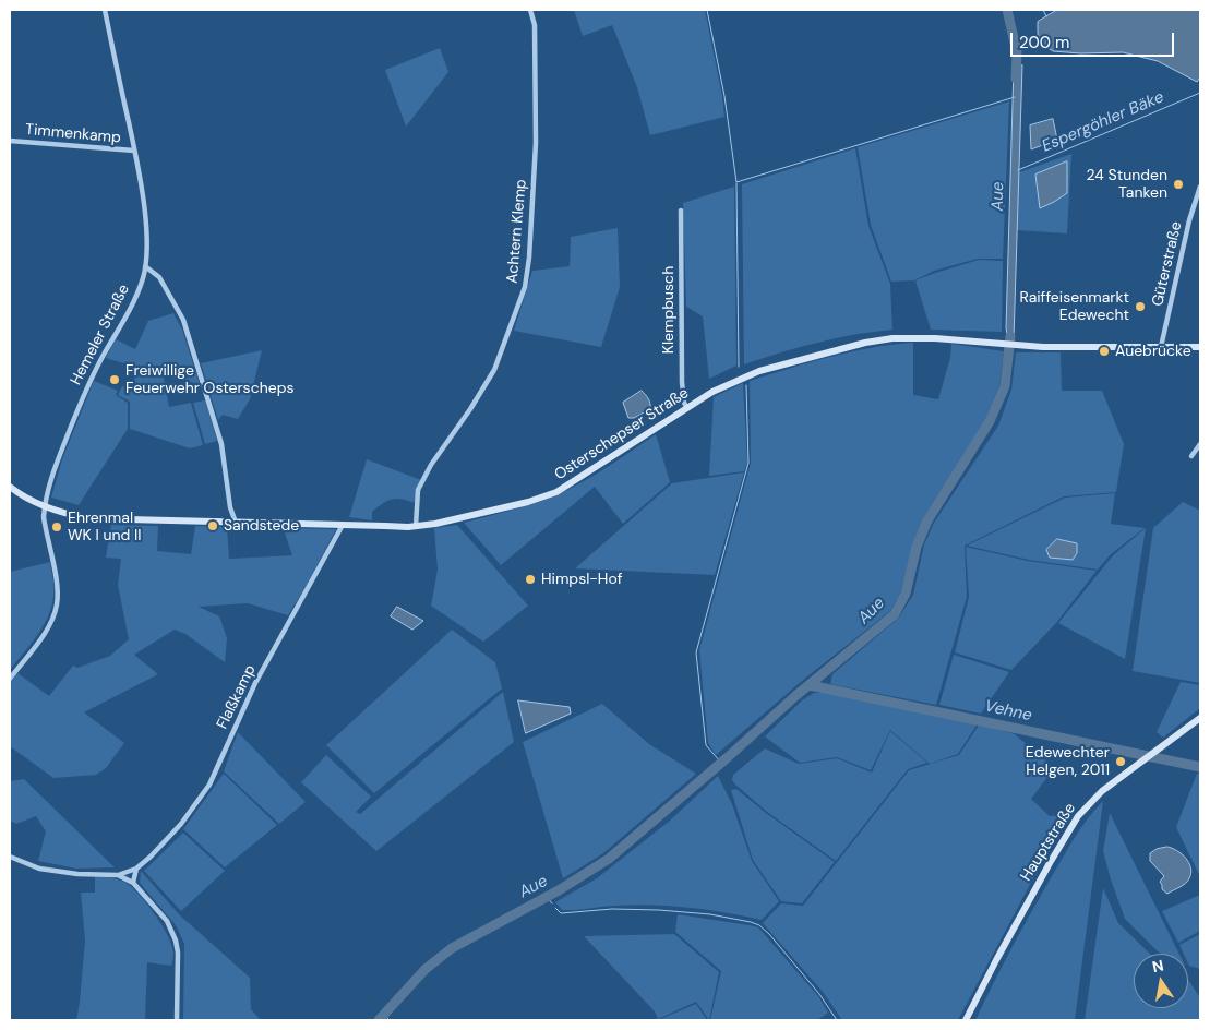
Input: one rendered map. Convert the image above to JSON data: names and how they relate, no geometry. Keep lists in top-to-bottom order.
{
  "streets": {
    "main road": ["Osterschepser Straße", "Hauptstraße"],
    "street": [
      "Timmenkamp",
      "Achtern Klemp",
      "Güterstraße",
      "Klempbusch",
      "Hemeler Straße",
      "Flaßkamp"
    ]
  },
  "crossings": [
    ["Timmenkamp", "Hemeler Straße"],
    ["Achtern Klemp", "Osterschepser Straße"],
    ["Güterstraße", "Osterschepser Straße"],
    ["Klempbusch", "Osterschepser Straße"],
    ["Hemeler Straße", "Osterschepser Straße"],
    ["Osterschepser Straße", "Flaßkamp"]
  ],
  "water": ["Espergöhler Bäke", "Aue", "Vehne"],
  "places": [
    "24 Stunden Tanken",
    "Raiffeisenmarkt Edewecht",
    "Auebrücke",
    "Freiwillige Feuerwehr Osterscheps",
    "Sandstede",
    "Ehrenmal WK I und II",
    "Himpsl-Hof",
    "Edewechter Helgen, 2011"
  ],
  "scale_bar": "200 m",
  "north": "top"
}
